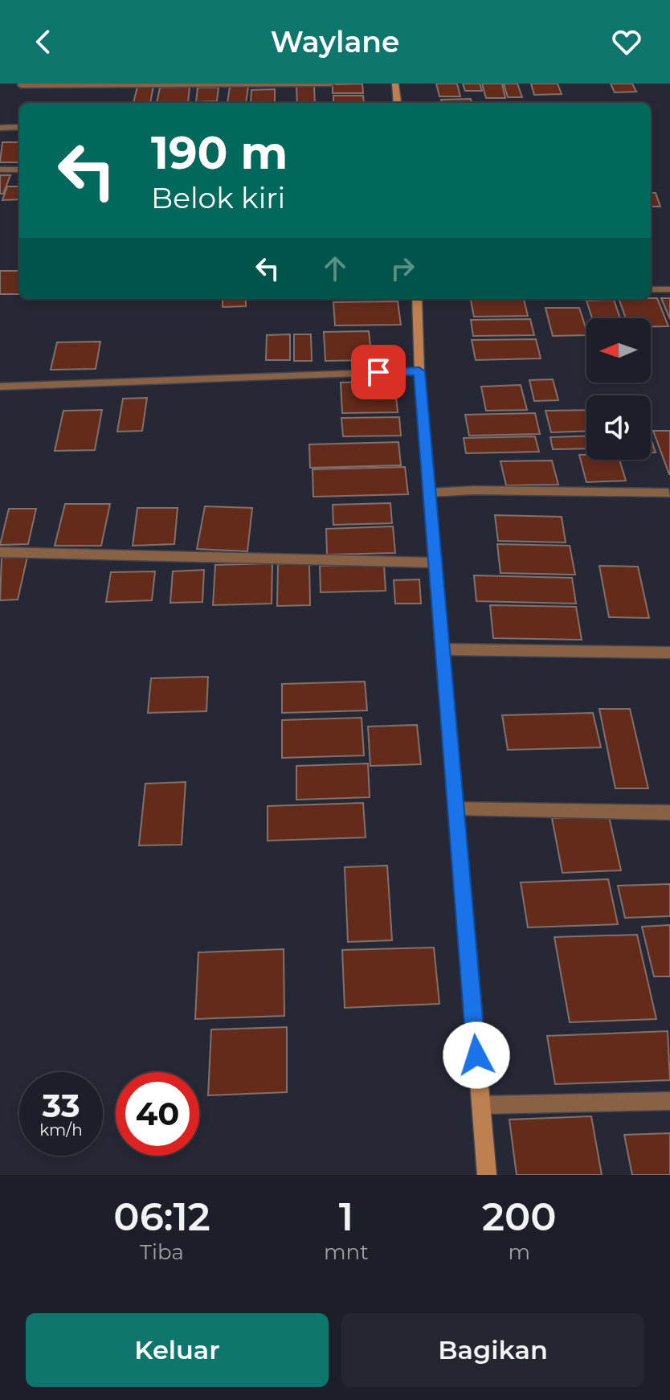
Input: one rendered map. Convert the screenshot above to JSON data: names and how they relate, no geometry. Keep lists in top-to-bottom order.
{
  "north": "left",
  "page": {
    "header": "Waylane",
    "turn": ["190 m", "Belok kiri"],
    "speed": "33 km/h",
    "limit": "40",
    "eta": [
      "06:12",
      "Tiba",
      "1",
      "mnt",
      "200",
      "m"
    ],
    "buttons": ["Keluar", "Bagikan"]
  }
}
